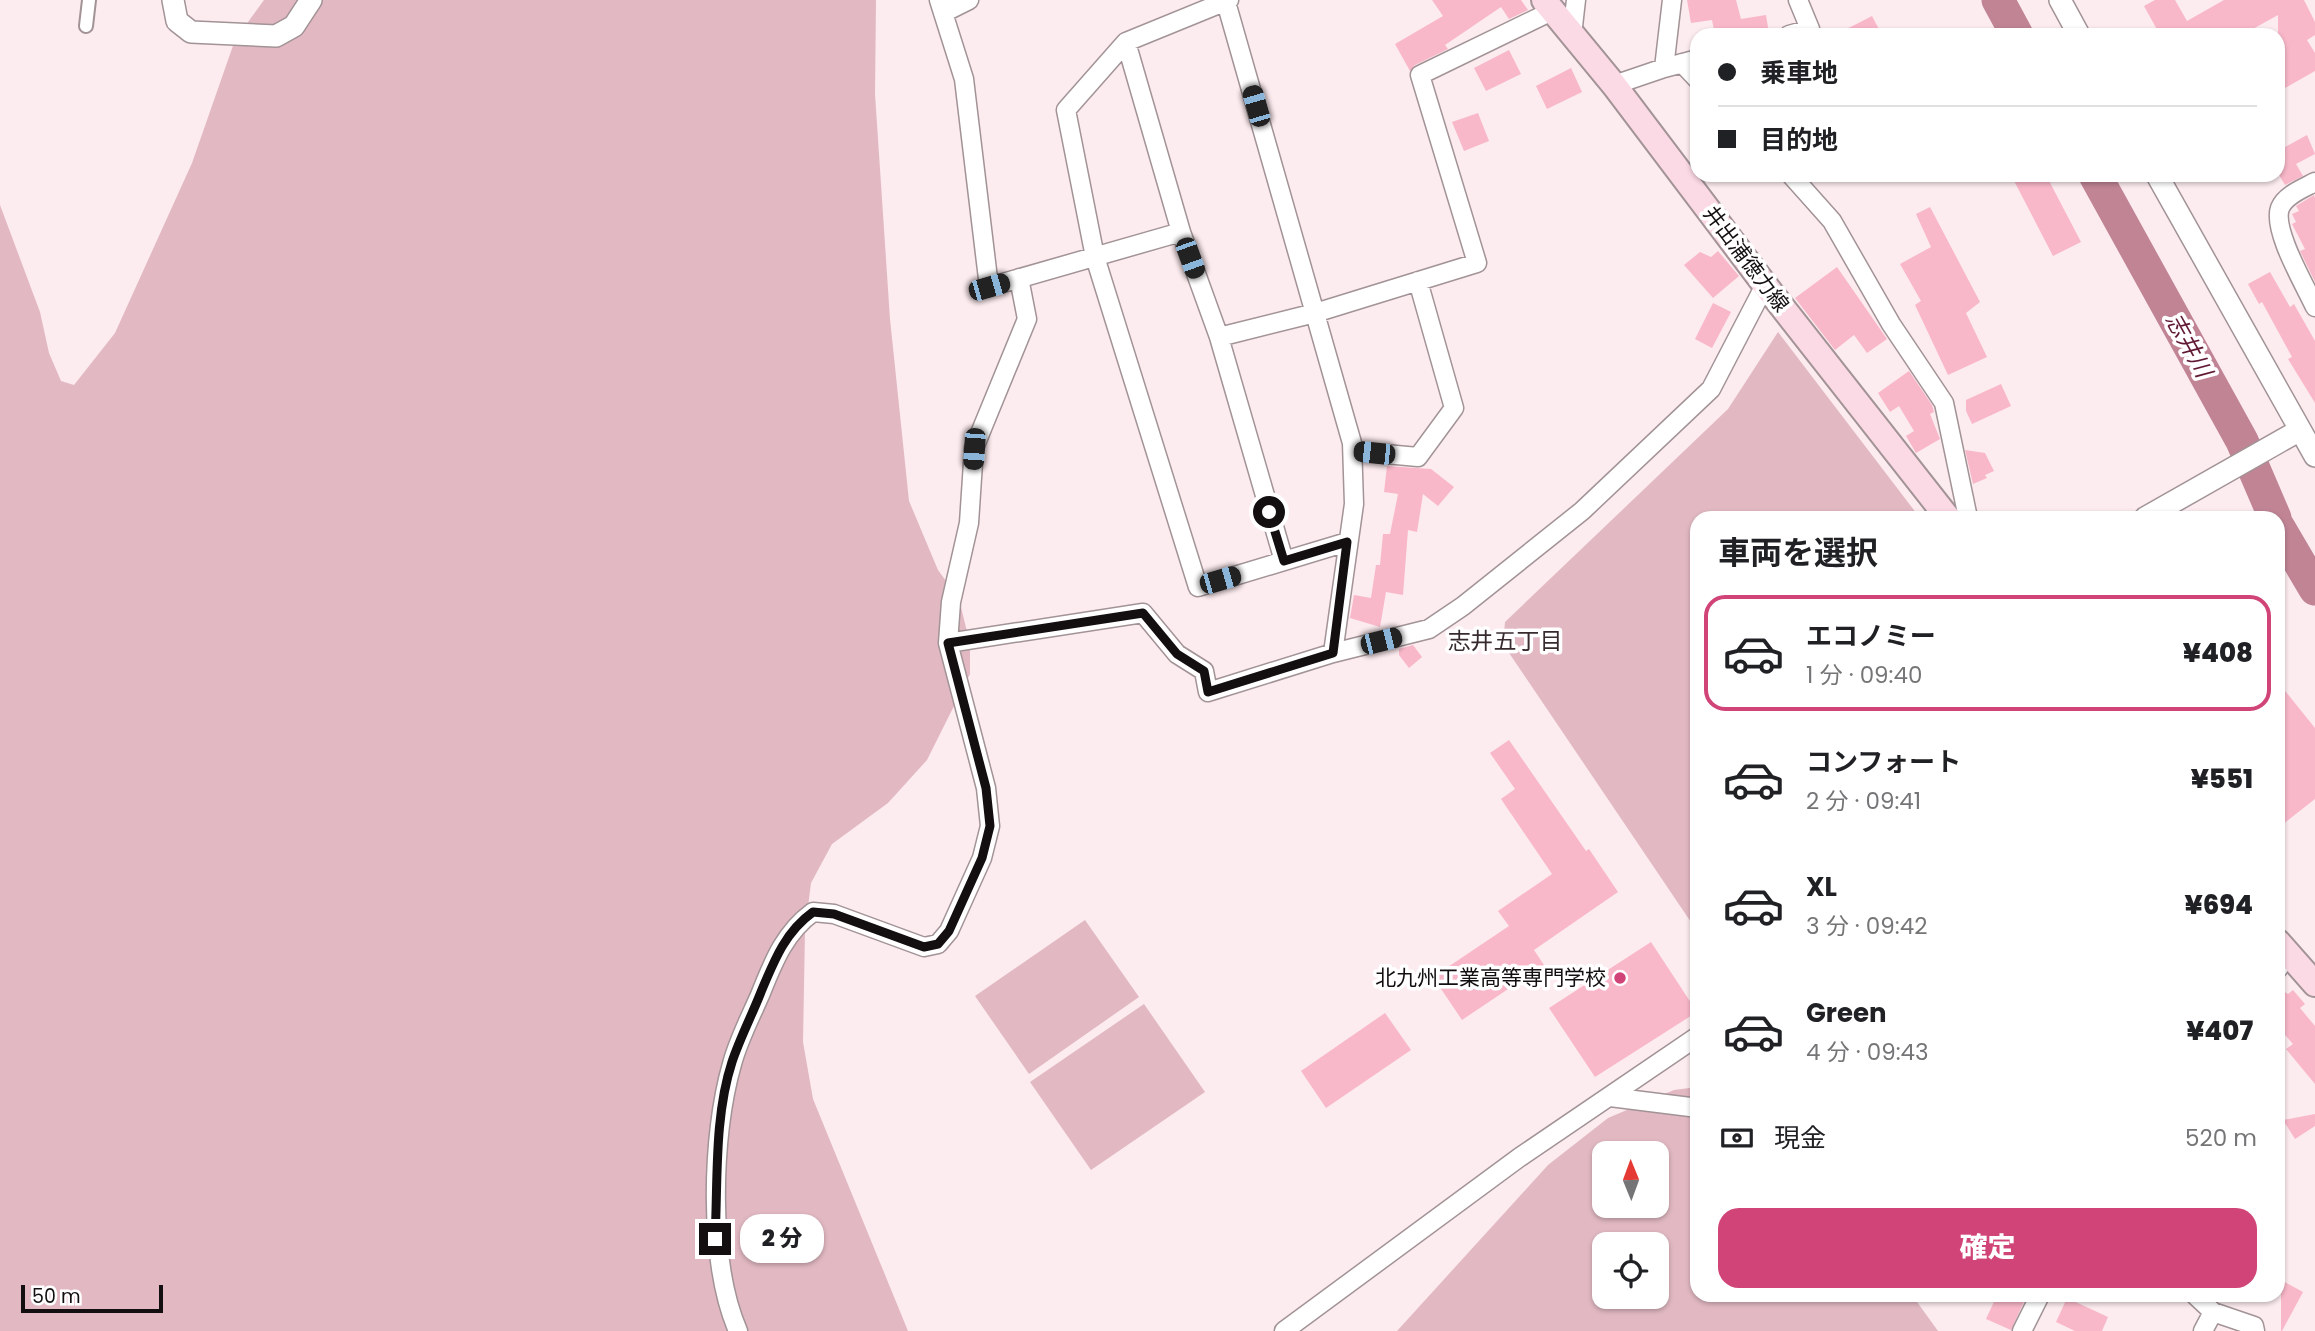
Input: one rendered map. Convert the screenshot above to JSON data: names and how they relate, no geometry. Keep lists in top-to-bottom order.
{
  "streets": {
    "main road": ["井出浦徳力線"]
  },
  "districts": ["志井五丁目"],
  "water": ["志井川"],
  "places": ["北九州工業高等専門学校"],
  "scale_bar": "50 m",
  "north": "top",
  "page": {
    "banner": ["乗車地", "目的地"],
    "heading": "車両を選択",
    "list": [
      {
        "name": "エコノミー",
        "note": "1 分 · 09:40",
        "value": "¥408"
      },
      {
        "name": "コンフォート",
        "note": "2 分 · 09:41",
        "value": "¥551"
      },
      {
        "name": "XL",
        "note": "3 分 · 09:42",
        "value": "¥694"
      },
      {
        "name": "Green",
        "note": "4 分 · 09:43",
        "value": "¥407"
      }
    ],
    "pay": ["現金", "520 m"],
    "buttons": "確定",
    "bubble": "2 分",
    "scale": "50 m"
  }
}
